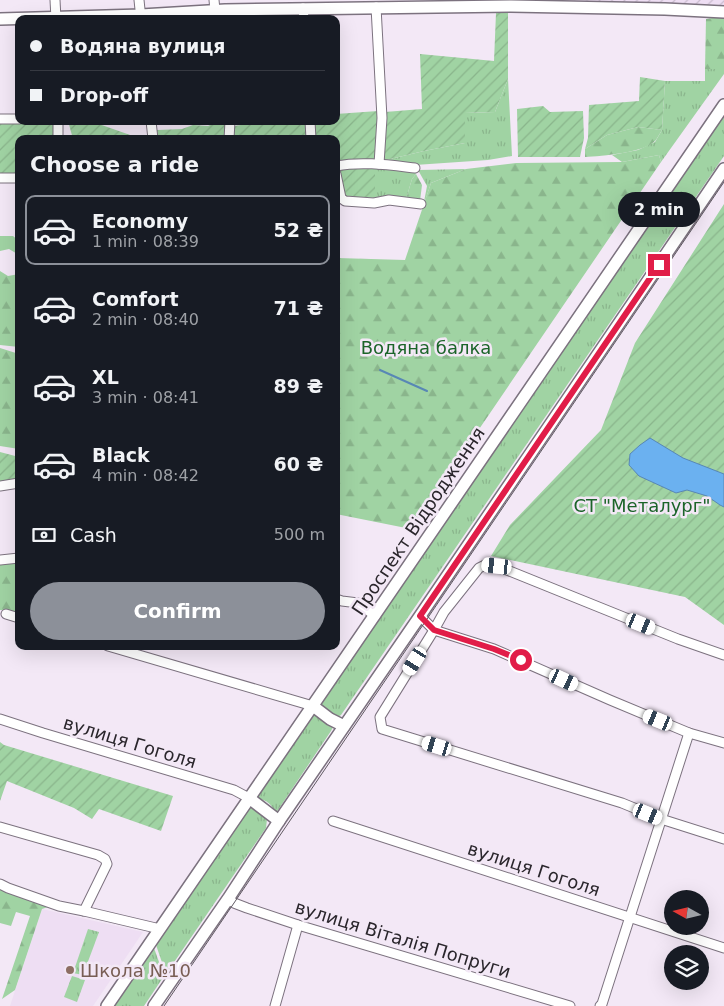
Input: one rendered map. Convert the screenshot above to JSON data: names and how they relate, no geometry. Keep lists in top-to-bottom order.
{
  "streets": {
    "main road": ["Проспект Відродження"],
    "street": ["вулиця Гоголя", "вулиця Віталія Попруги"]
  },
  "crossings": [
    ["Проспект Відродження", "вулиця Гоголя"]
  ],
  "parks": ["Водяна балка", "СТ \"Металург\""],
  "places": ["Школа №10"],
  "north": "left",
  "page": {
    "banner": ["Водяна вулиця", "Drop-off"],
    "heading": "Choose a ride",
    "bubble": "2 min",
    "list": [
      {
        "name": "Economy",
        "note": "1 min · 08:39",
        "value": "52 ₴"
      },
      {
        "name": "Comfort",
        "note": "2 min · 08:40",
        "value": "71 ₴"
      },
      {
        "name": "XL",
        "note": "3 min · 08:41",
        "value": "89 ₴"
      },
      {
        "name": "Black",
        "note": "4 min · 08:42",
        "value": "60 ₴"
      }
    ],
    "pay": ["Cash", "500 m"],
    "buttons": "Confirm"
  }
}
